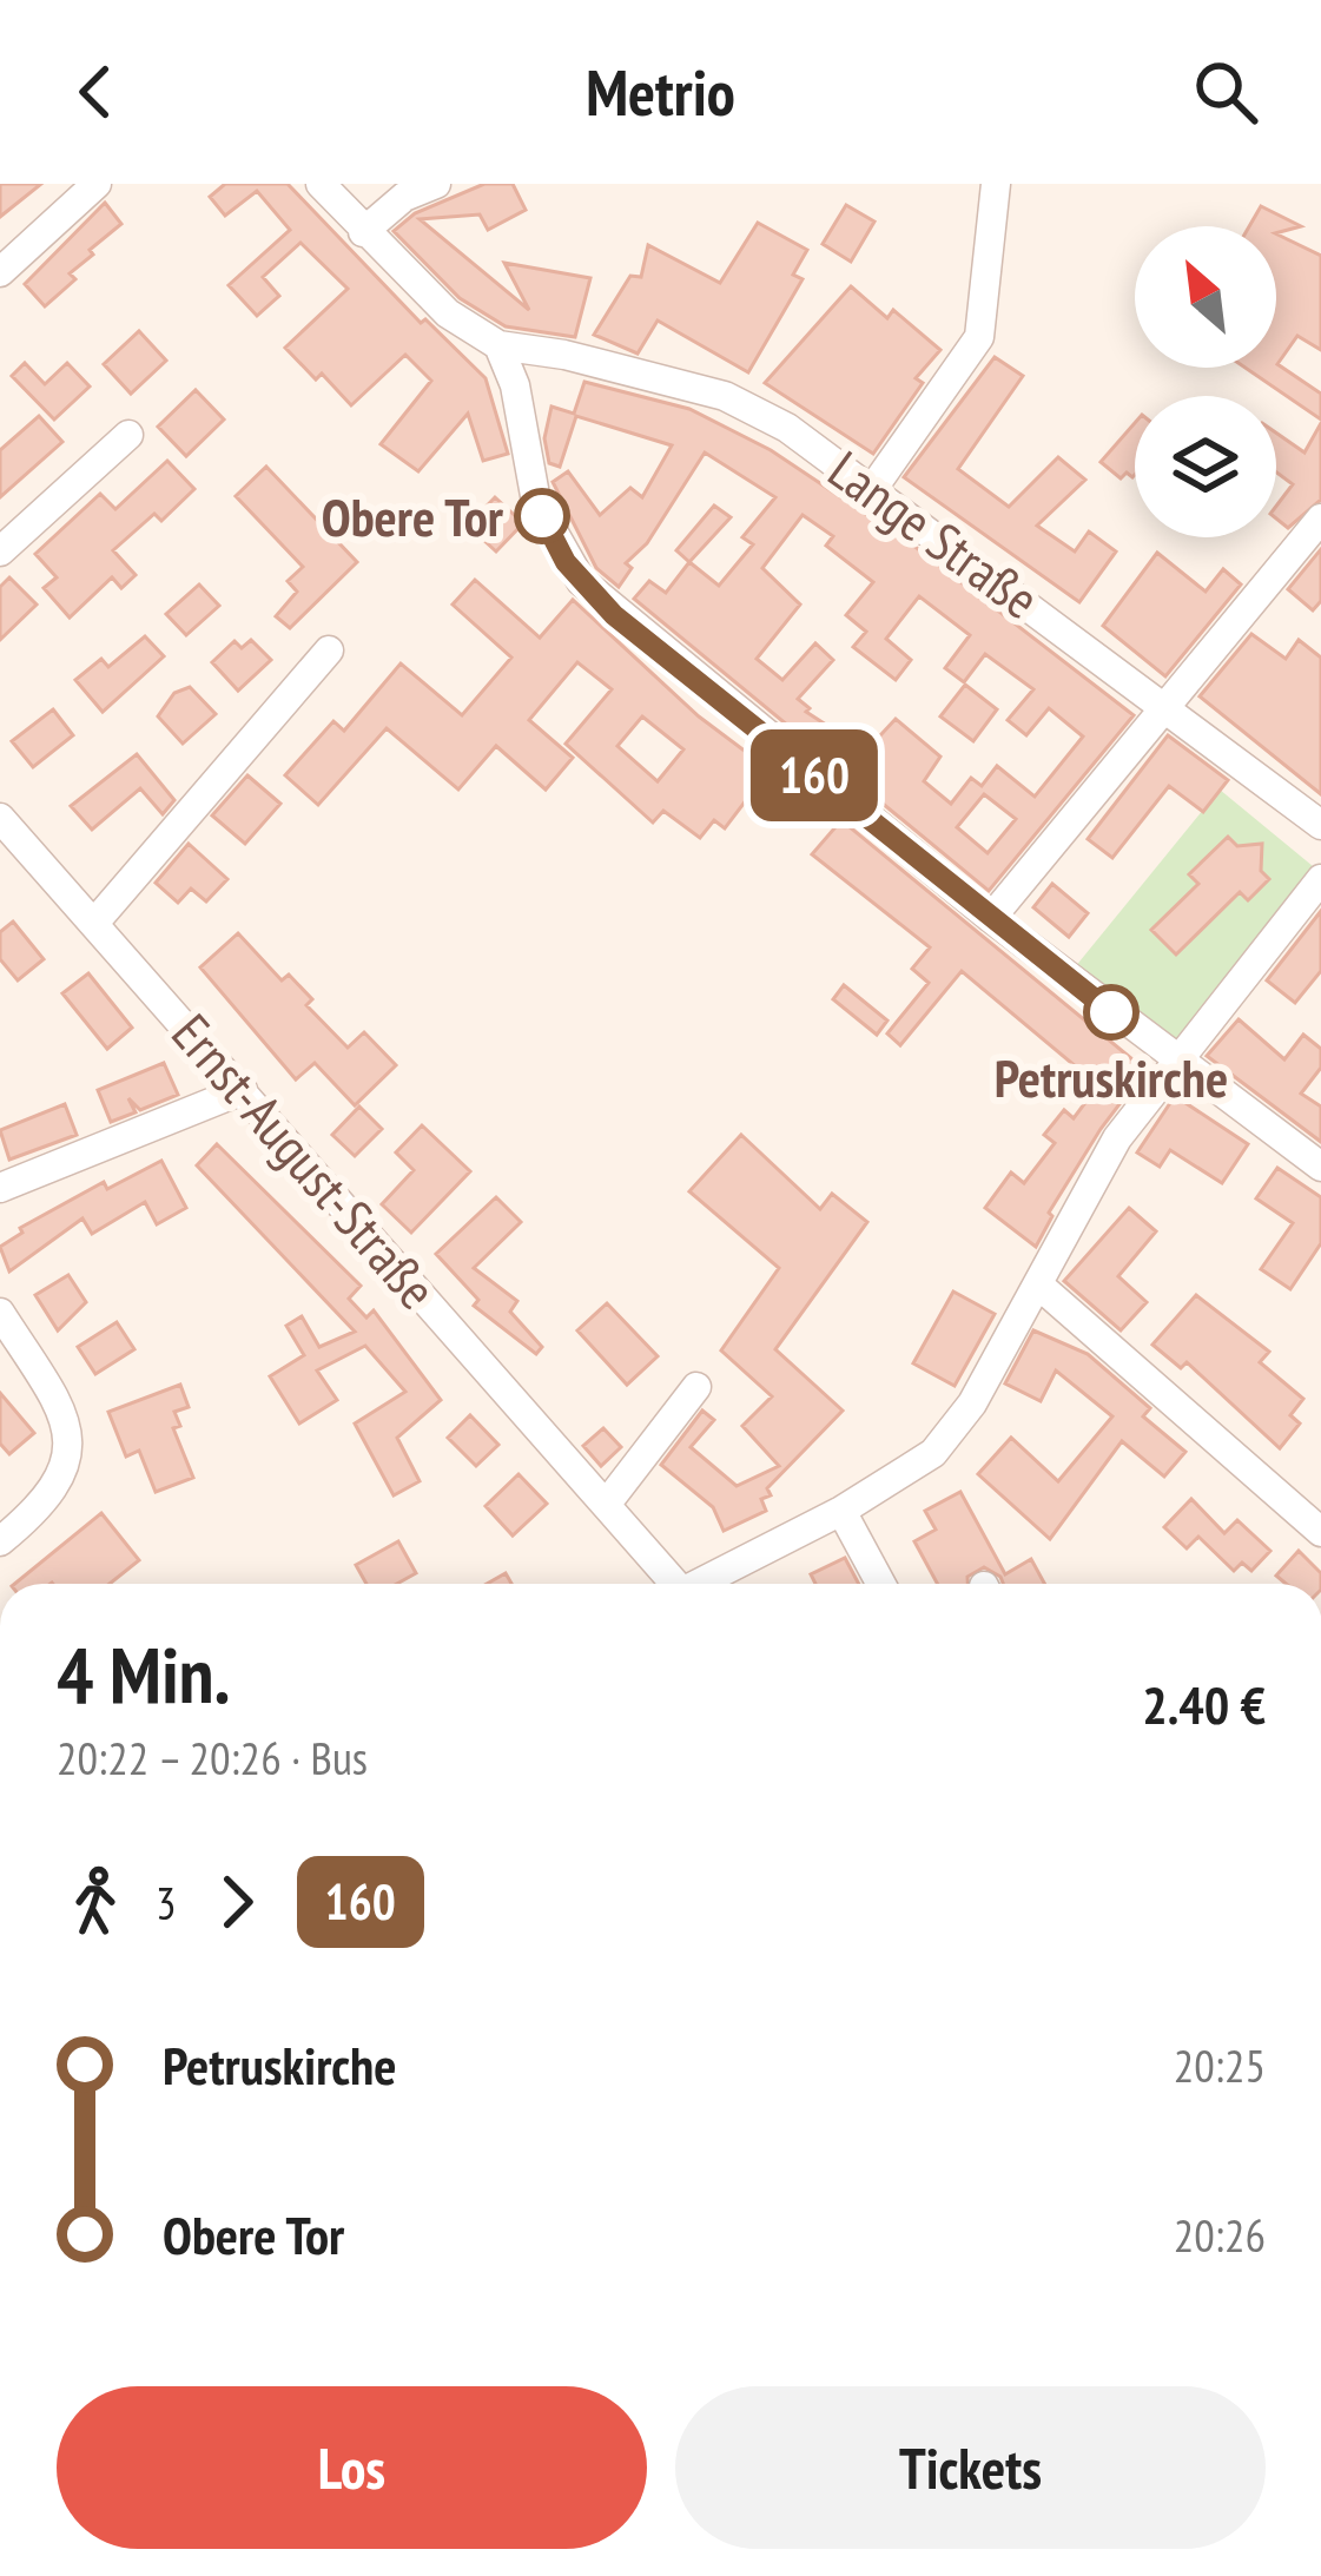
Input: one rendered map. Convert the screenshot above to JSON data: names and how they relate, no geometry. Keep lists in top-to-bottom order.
{
  "streets": {
    "street": ["Lange Straße", "Ernst-August-Straße"]
  },
  "places": ["Obere Tor", "Petruskirche"],
  "lines": ["bus line 160"],
  "north": "top left",
  "page": {
    "header": "Metrio",
    "on_map": "160",
    "heading": ["4 Min.", "20:22 – 20:26 · Bus", "2.40 €"],
    "legs": ["3", "160"],
    "list": [
      {
        "name": "Petruskirche",
        "value": "20:25"
      },
      {
        "name": "Obere Tor",
        "value": "20:26"
      }
    ],
    "buttons": ["Los", "Tickets"]
  }
}
